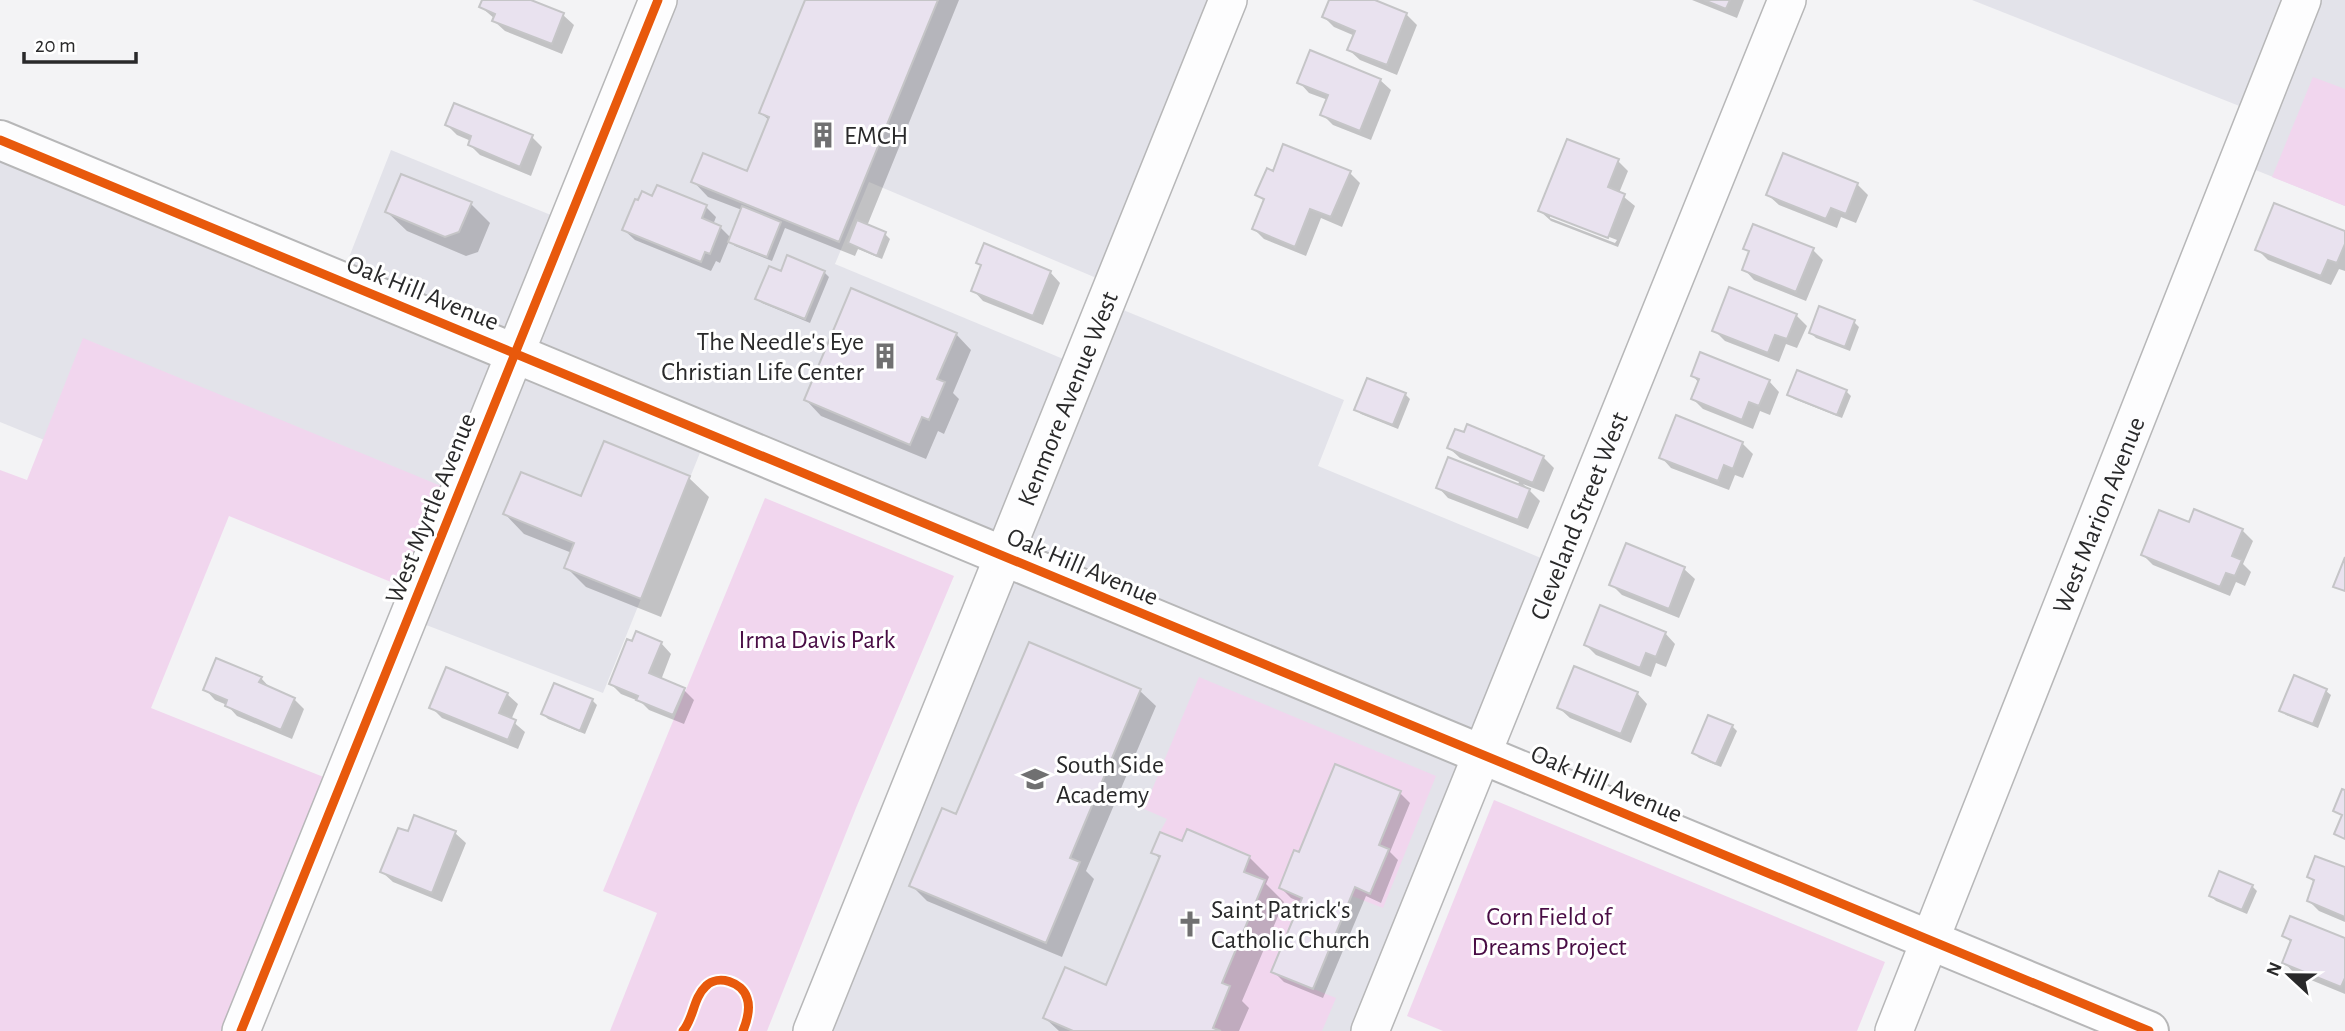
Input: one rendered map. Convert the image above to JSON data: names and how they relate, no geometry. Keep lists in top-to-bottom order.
{
  "streets": {
    "street": [
      "Oak Hill Avenue",
      "Kenmore Avenue West",
      "West Myrtle Avenue",
      "Cleveland Street West",
      "West Marion Avenue"
    ]
  },
  "crossings": [
    ["Oak Hill Avenue", "Kenmore Avenue West"],
    ["Oak Hill Avenue", "West Myrtle Avenue"],
    ["Oak Hill Avenue", "Cleveland Street West"],
    ["Oak Hill Avenue", "West Marion Avenue"]
  ],
  "parks": ["Irma Davis Park", "Corn Field of Dreams Project"],
  "places": {
    "building": ["EMCH", "The Needle's Eye Christian Life Center"],
    "school or university": ["South Side Academy"],
    "church": ["Saint Patrick's Catholic Church"]
  },
  "scale_bar": "20 m",
  "north": "left"
}
